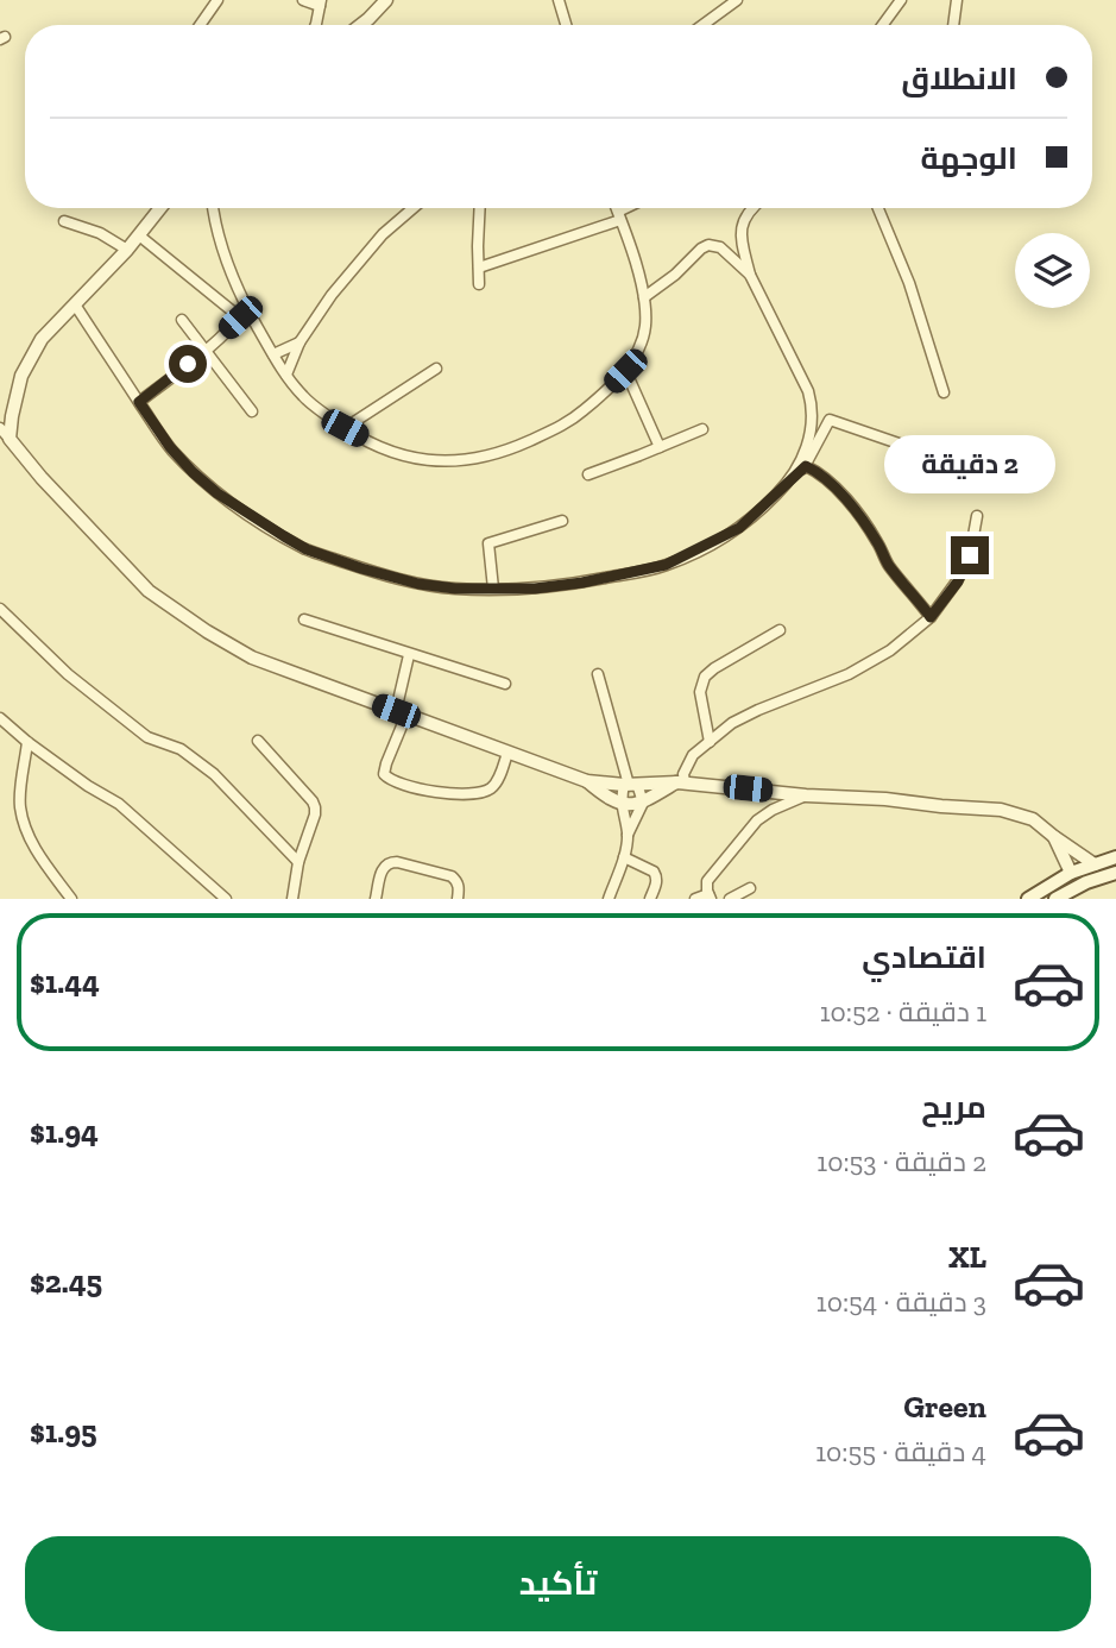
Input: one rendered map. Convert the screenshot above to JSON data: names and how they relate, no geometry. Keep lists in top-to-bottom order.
{
  "page": {
    "banner": ["الانطلاق", "الوجهة"],
    "bubble": "2 دقيقة",
    "list": [
      {
        "name": "اقتصادي",
        "note": "1 دقيقة · 10:52",
        "value": "$1.44"
      },
      {
        "name": "مريح",
        "note": "2 دقيقة · 10:53",
        "value": "$1.94"
      },
      {
        "name": "XL",
        "note": "3 دقيقة · 10:54",
        "value": "$2.45"
      },
      {
        "name": "Green",
        "note": "4 دقيقة · 10:55",
        "value": "$1.95"
      }
    ],
    "buttons": "تأكيد"
  }
}
